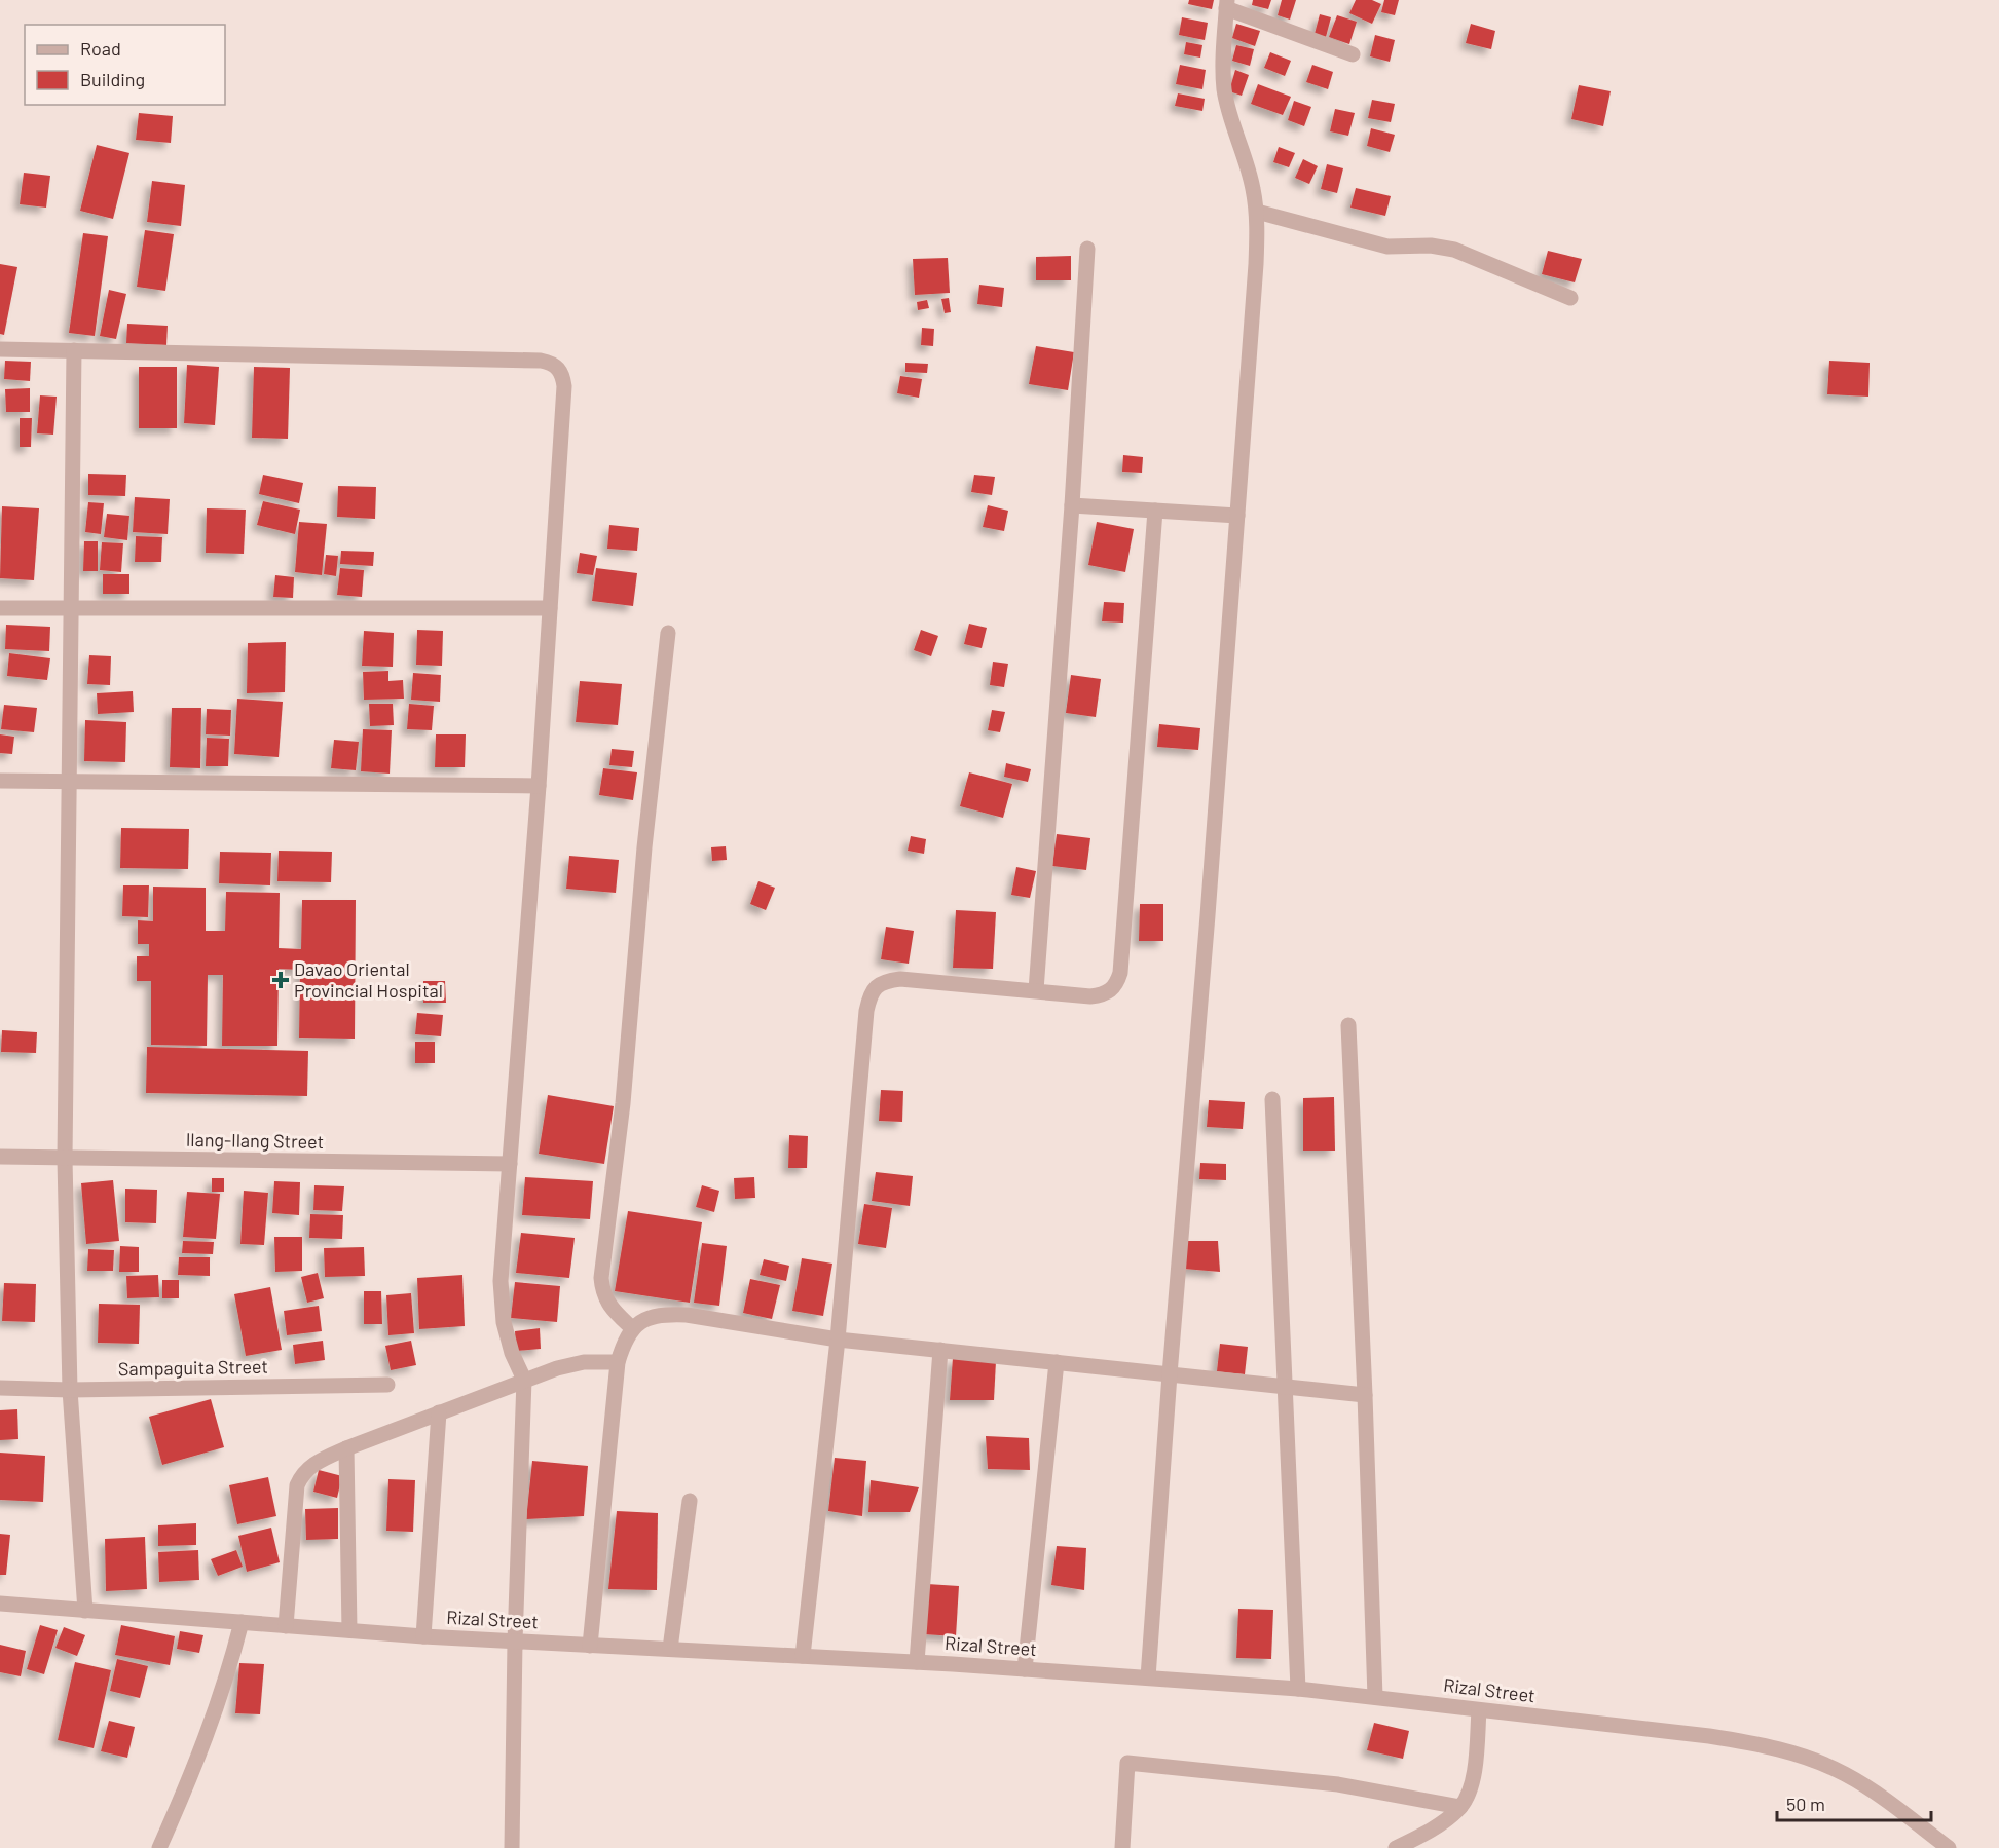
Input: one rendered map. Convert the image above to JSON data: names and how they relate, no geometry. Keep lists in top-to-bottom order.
{
  "streets": {
    "street": ["Ilang-Ilang Street", "Sampaguita Street", "Rizal Street"]
  },
  "places": {
    "health": ["Davao Oriental Provincial Hospital"]
  },
  "legend": ["Road", "Building"],
  "scale_bar": "50 m"
}
